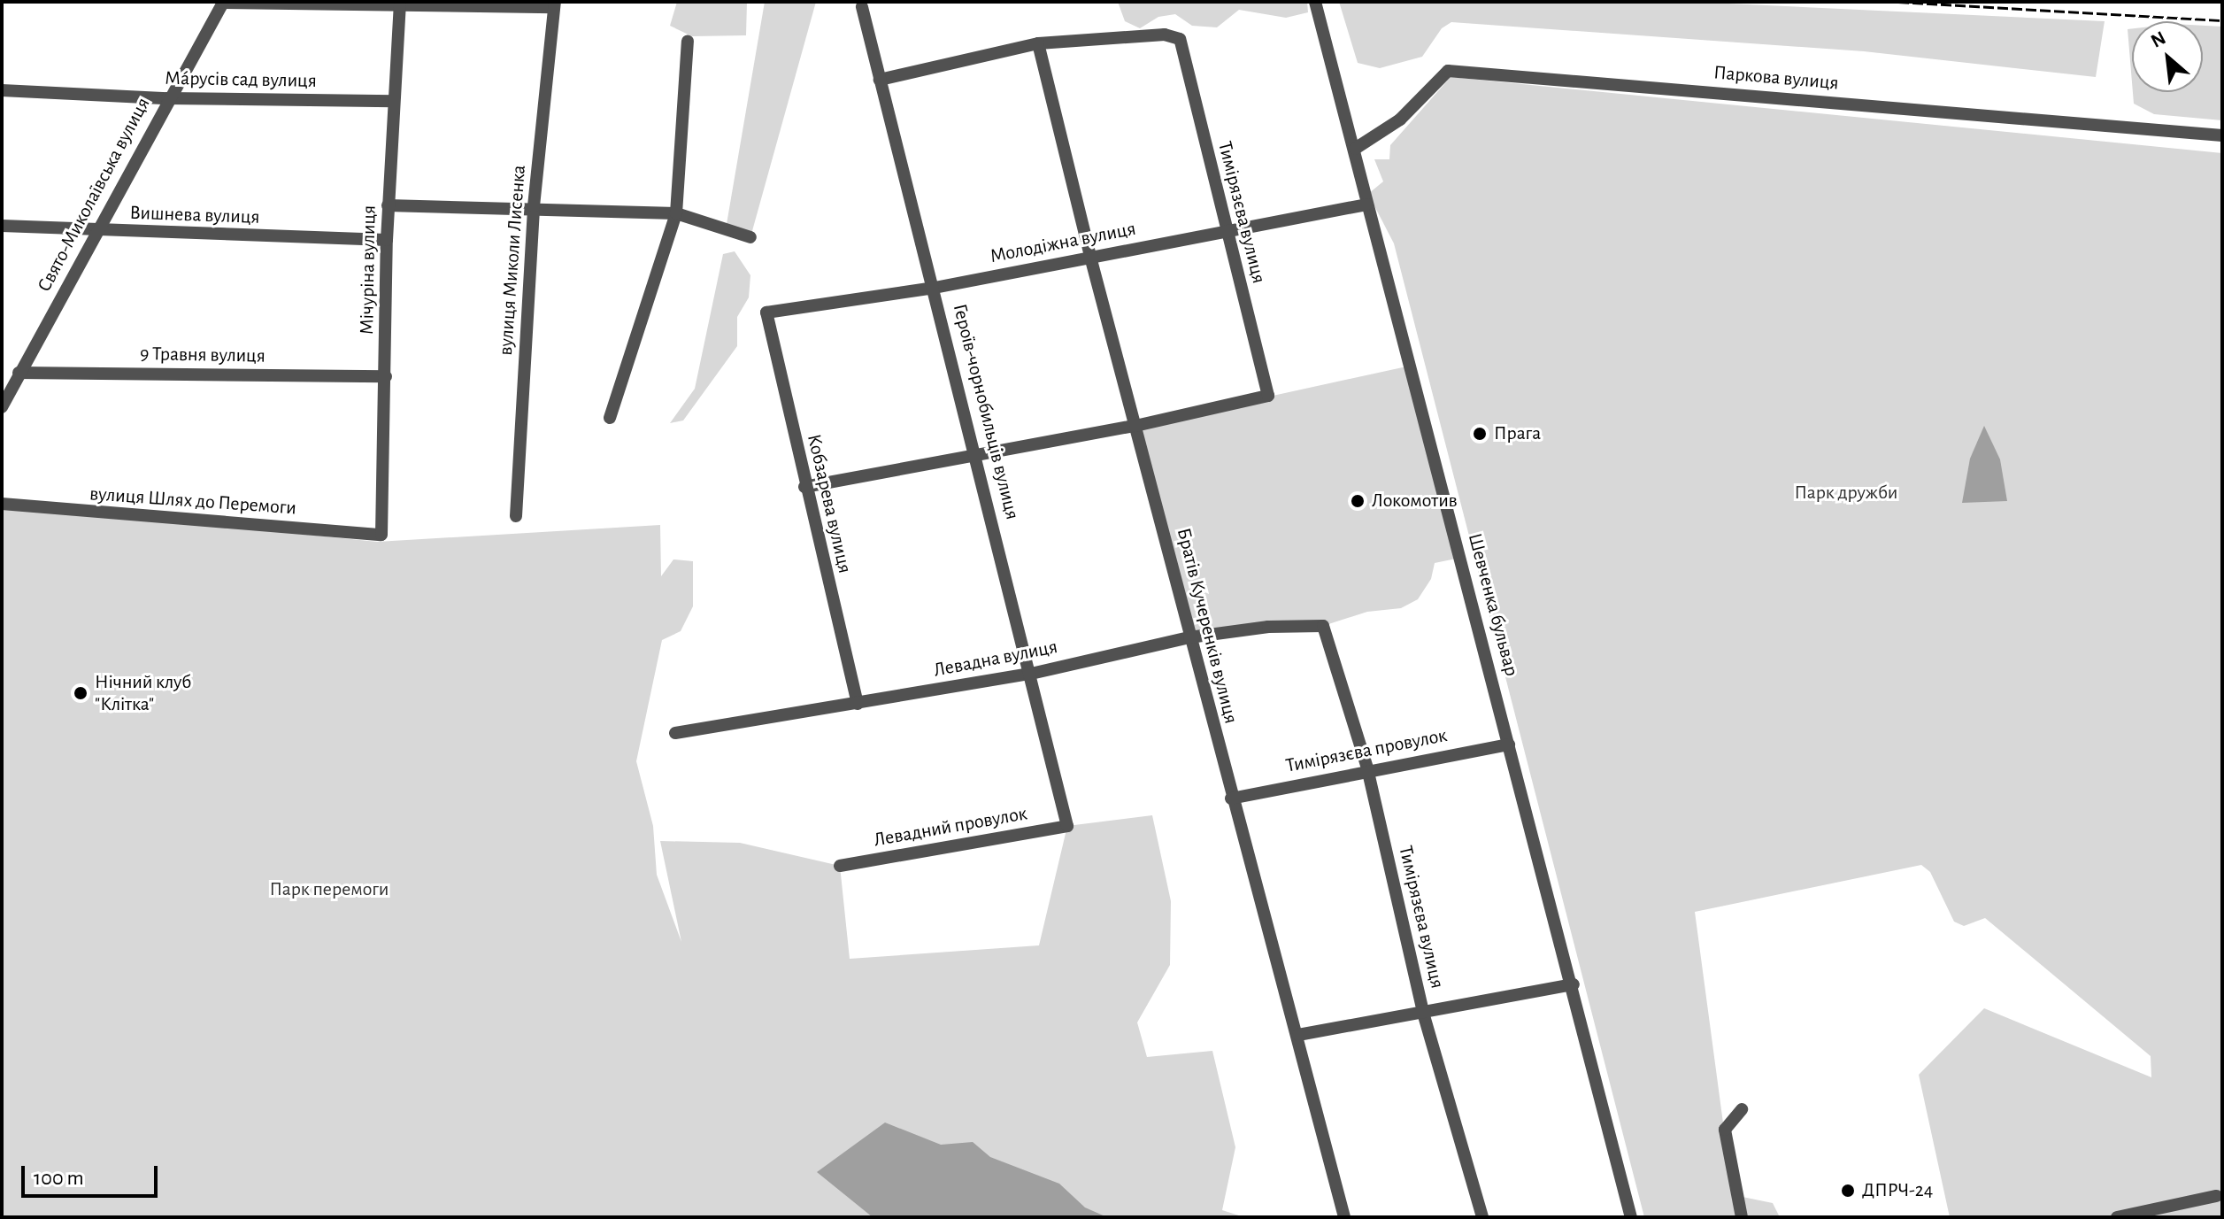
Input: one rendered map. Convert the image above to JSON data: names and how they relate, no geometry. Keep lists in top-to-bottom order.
{
  "streets": {
    "street": [
      "Паркова вулиця",
      "Мáрусів сад вулиця",
      "Свято-Миколаївська вулиця",
      "Тимірязєва вулиця",
      "Вишнева вулиця",
      "Молодіжна вулиця",
      "вулиця Миколи Лисенка",
      "Мічуріна вулиця",
      "9 Травня вулиця",
      "Героїв-чорнобильців вулиця",
      "вулиця Шлях до Перемоги",
      "Кобзарева вулиця",
      "Шевченка бульвар",
      "Братів Кучеренків вулиця",
      "Левадна вулиця",
      "Тимірязєва провулок",
      "Левадний провулок"
    ]
  },
  "crossings": [
    ["Паркова вулиця", "Шевченка бульвар"],
    ["Мáрусів сад вулиця", "Свято-Миколаївська вулиця"],
    ["Мáрусів сад вулиця", "Мічуріна вулиця"],
    ["Свято-Миколаївська вулиця", "Вишнева вулиця"],
    ["Свято-Миколаївська вулиця", "9 Травня вулиця"],
    ["Тимірязєва вулиця", "Молодіжна вулиця"],
    ["Тимірязєва вулиця", "Братів Кучеренків вулиця"],
    ["Тимірязєва вулиця", "Левадна вулиця"],
    ["Тимірязєва вулиця", "Тимірязєва провулок"],
    ["Вишнева вулиця", "Мічуріна вулиця"],
    ["Молодіжна вулиця", "Героїв-чорнобильців вулиця"],
    ["Молодіжна вулиця", "Кобзарева вулиця"],
    ["Молодіжна вулиця", "Шевченка бульвар"],
    ["Молодіжна вулиця", "Братів Кучеренків вулиця"],
    ["Мічуріна вулиця", "9 Травня вулиця"],
    ["Мічуріна вулиця", "вулиця Шлях до Перемоги"],
    ["Героїв-чорнобильців вулиця", "Левадна вулиця"],
    ["Героїв-чорнобильців вулиця", "Левадний провулок"],
    ["Кобзарева вулиця", "Левадна вулиця"],
    ["Шевченка бульвар", "Тимірязєва провулок"],
    ["Братів Кучеренків вулиця", "Левадна вулиця"],
    ["Братів Кучеренків вулиця", "Тимірязєва провулок"]
  ],
  "parks": ["Парк дружби", "Парк перемоги"],
  "places": [
    "Прага",
    "Локомотив",
    "Нічний клуб \"Клітка\"",
    "ДПРЧ-24"
  ],
  "scale_bar": "100 m",
  "north": "top left"
}
